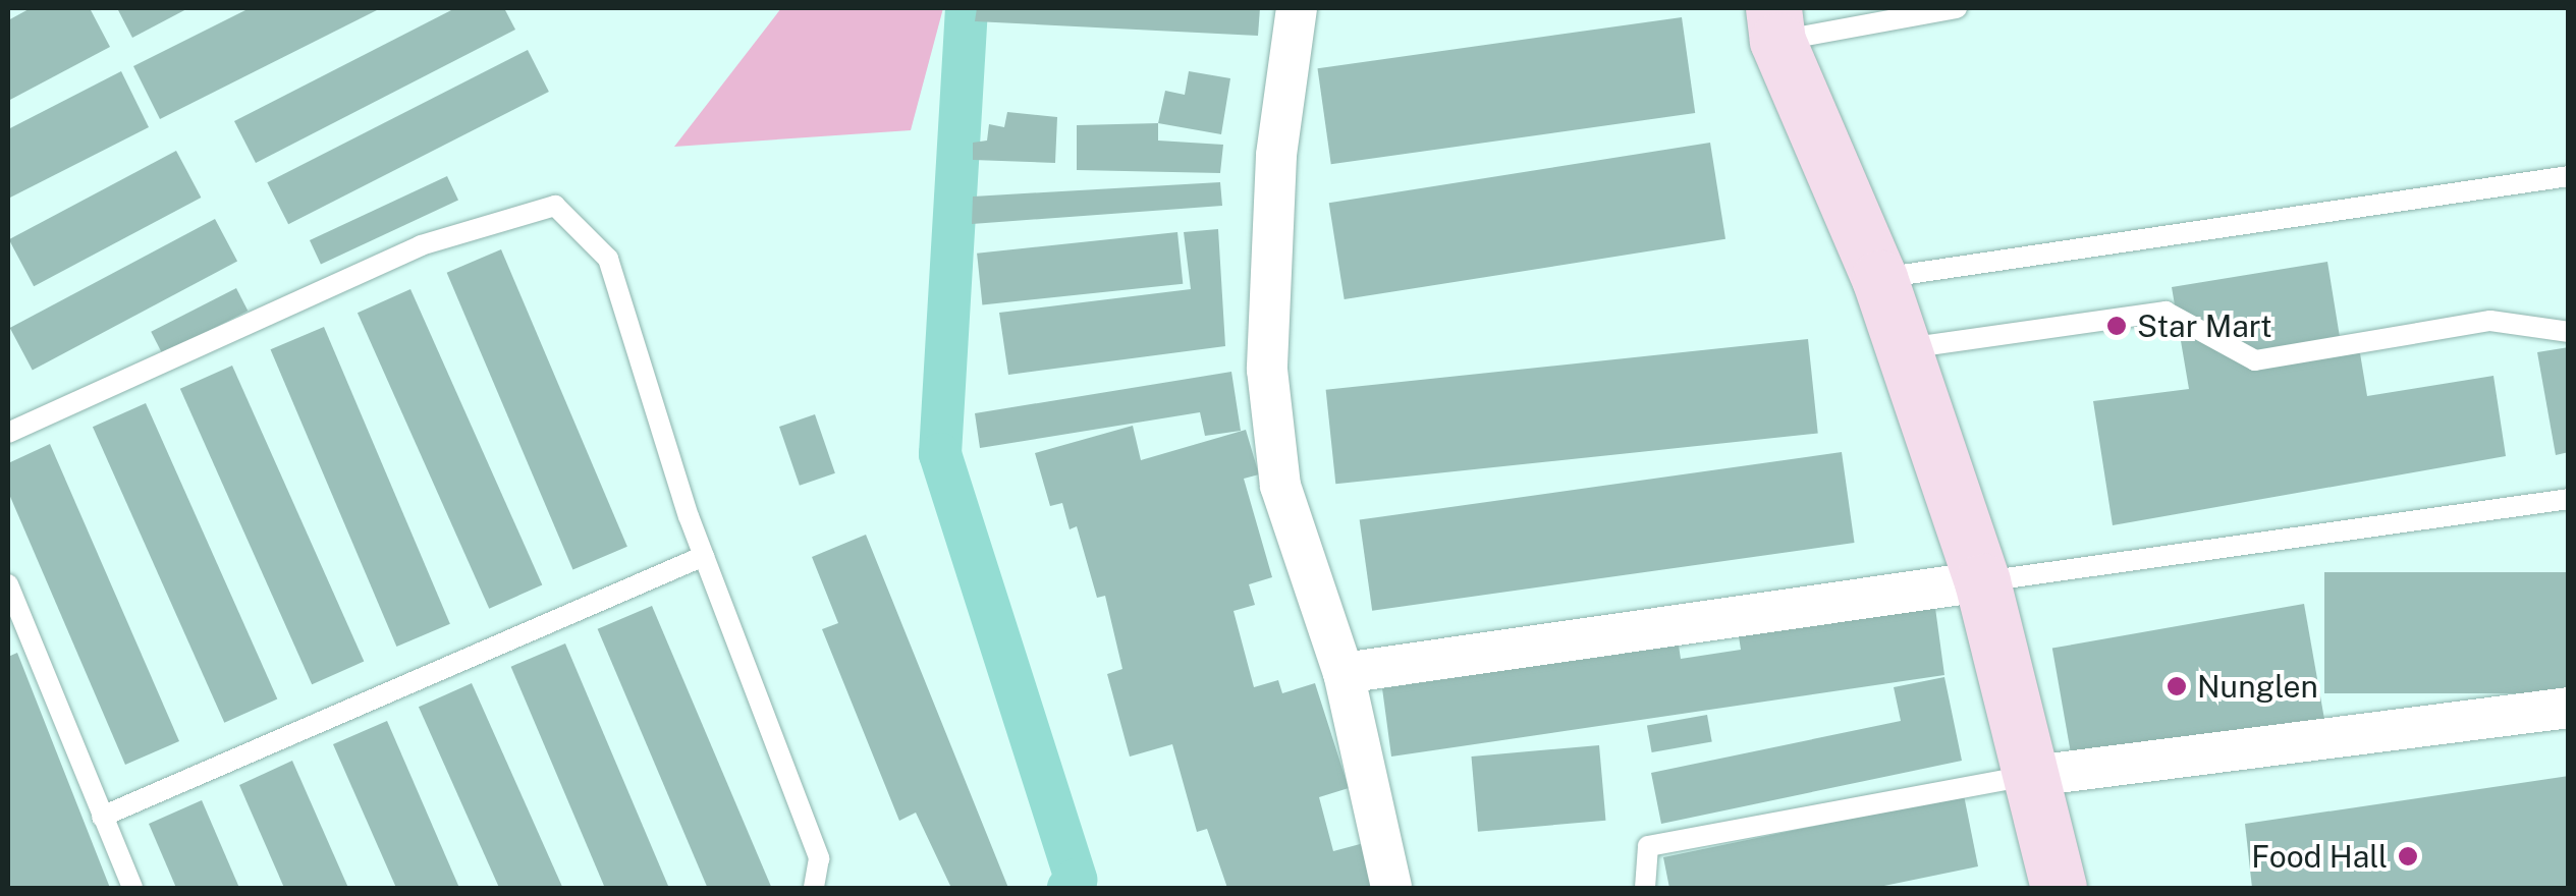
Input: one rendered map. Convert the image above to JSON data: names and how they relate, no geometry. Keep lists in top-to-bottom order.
{
  "places": ["Star Mart", "Nunglen", "Food Hall"]
}
